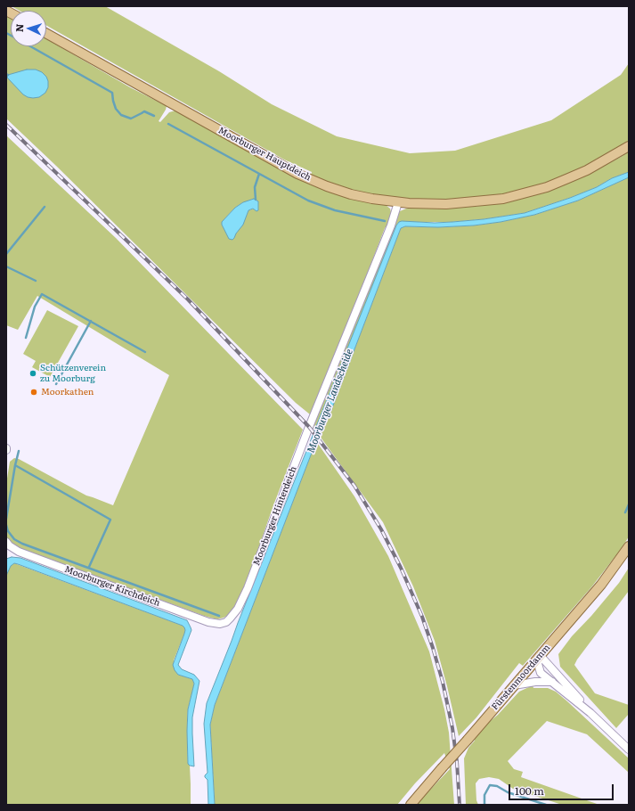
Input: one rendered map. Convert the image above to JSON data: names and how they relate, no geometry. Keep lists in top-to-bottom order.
{
  "streets": {
    "main road": ["Moorburger Hauptdeich", "Fürstenmoordamm"],
    "street": ["Moorburger Hinterdeich", "Moorburger Kirchdeich"]
  },
  "crossings": [
    ["Moorburger Hauptdeich", "Moorburger Hinterdeich"],
    ["Moorburger Hinterdeich", "Moorburger Kirchdeich"]
  ],
  "water": ["Moorburger Landscheide"],
  "places": ["Schützenverein zu Moorburg", "Moorkathen"],
  "scale_bar": "100 m",
  "north": "left"
}
